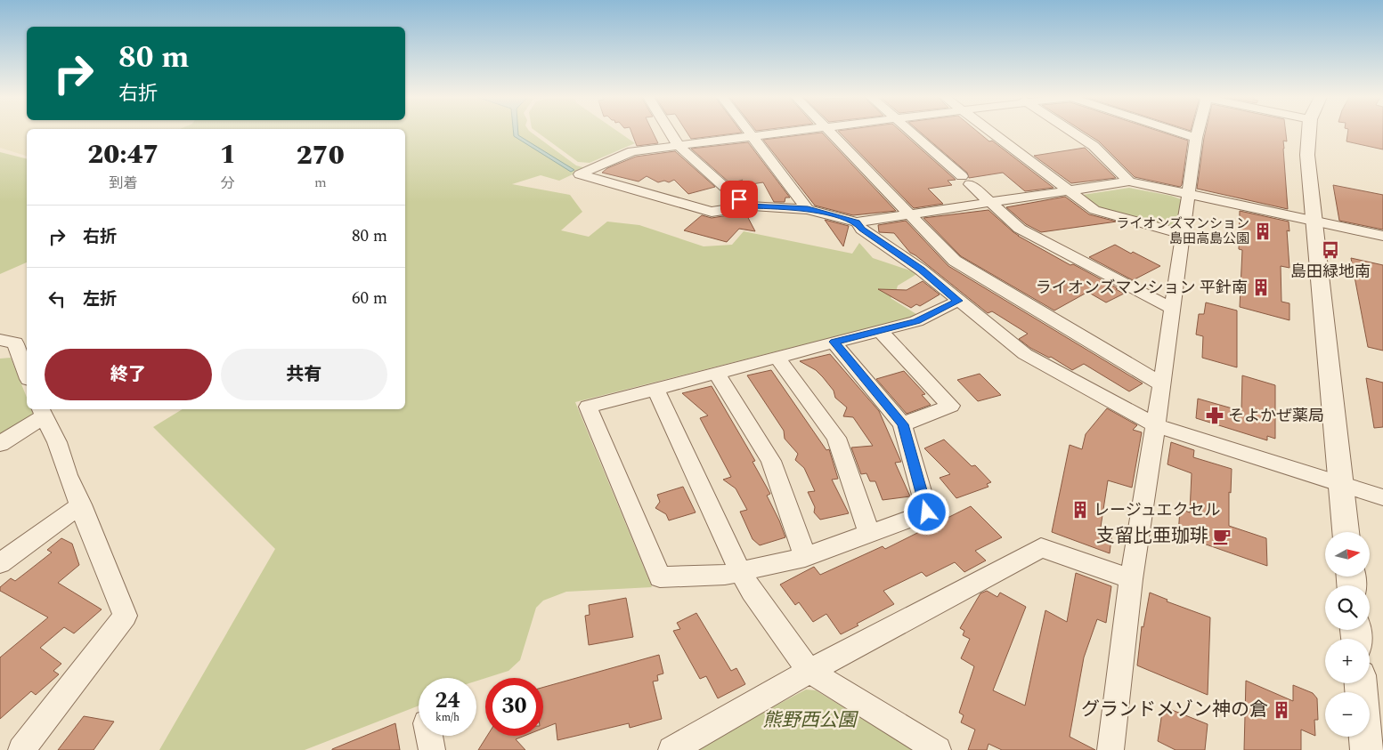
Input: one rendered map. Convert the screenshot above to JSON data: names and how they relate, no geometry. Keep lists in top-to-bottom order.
{
  "parks": ["熊野西公園"],
  "places": {
    "building": [
      "ライオンズマンション 島田高島公園",
      "ライオンズマンション 平針南",
      "レージュエクセル",
      "グランドメゾン神の倉"
    ],
    "bus stop": ["島田緑地南"],
    "pharmacy": ["そよかぜ薬局"],
    "cafe": ["支留比亜珈琲"]
  },
  "north": "right",
  "page": {
    "turn": ["80 m", "右折"],
    "eta": [
      "20:47",
      "到着",
      "1",
      "分",
      "270",
      "m"
    ],
    "list": [
      {
        "name": "右折",
        "value": "80 m"
      },
      {
        "name": "左折",
        "value": "60 m"
      }
    ],
    "buttons": ["終了", "共有"],
    "map_buttons": ["+", "−"],
    "speed": "24 km/h",
    "limit": "30"
  }
}
